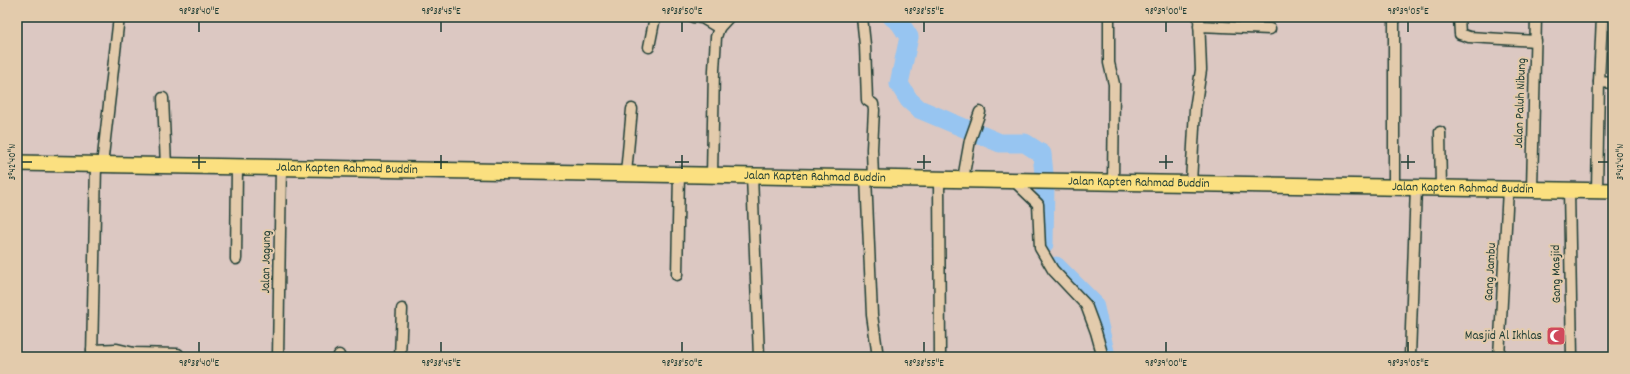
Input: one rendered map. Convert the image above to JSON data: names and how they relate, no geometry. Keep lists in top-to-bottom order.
{
  "streets": {
    "main road": ["Jalan Kapten Rahmad Buddin"],
    "street": [
      "Jalan Paluh Nibung",
      "Jalan Jagung",
      "Gang Jambu",
      "Gang Masjid"
    ]
  },
  "crossings": [
    ["Jalan Paluh Nibung", "Jalan Kapten Rahmad Buddin"],
    ["Jalan Kapten Rahmad Buddin", "Jalan Jagung"],
    ["Jalan Kapten Rahmad Buddin", "Gang Jambu"],
    ["Jalan Kapten Rahmad Buddin", "Gang Masjid"]
  ],
  "places": {
    "mosque": ["Masjid Al Ikhlas"]
  },
  "coordinates": [
    "98°38'40\"E",
    "98°38'45\"E",
    "98°38'50\"E",
    "98°38'55\"E",
    "98°39'00\"E",
    "98°39'05\"E",
    "3°42'40\"N"
  ]
}
